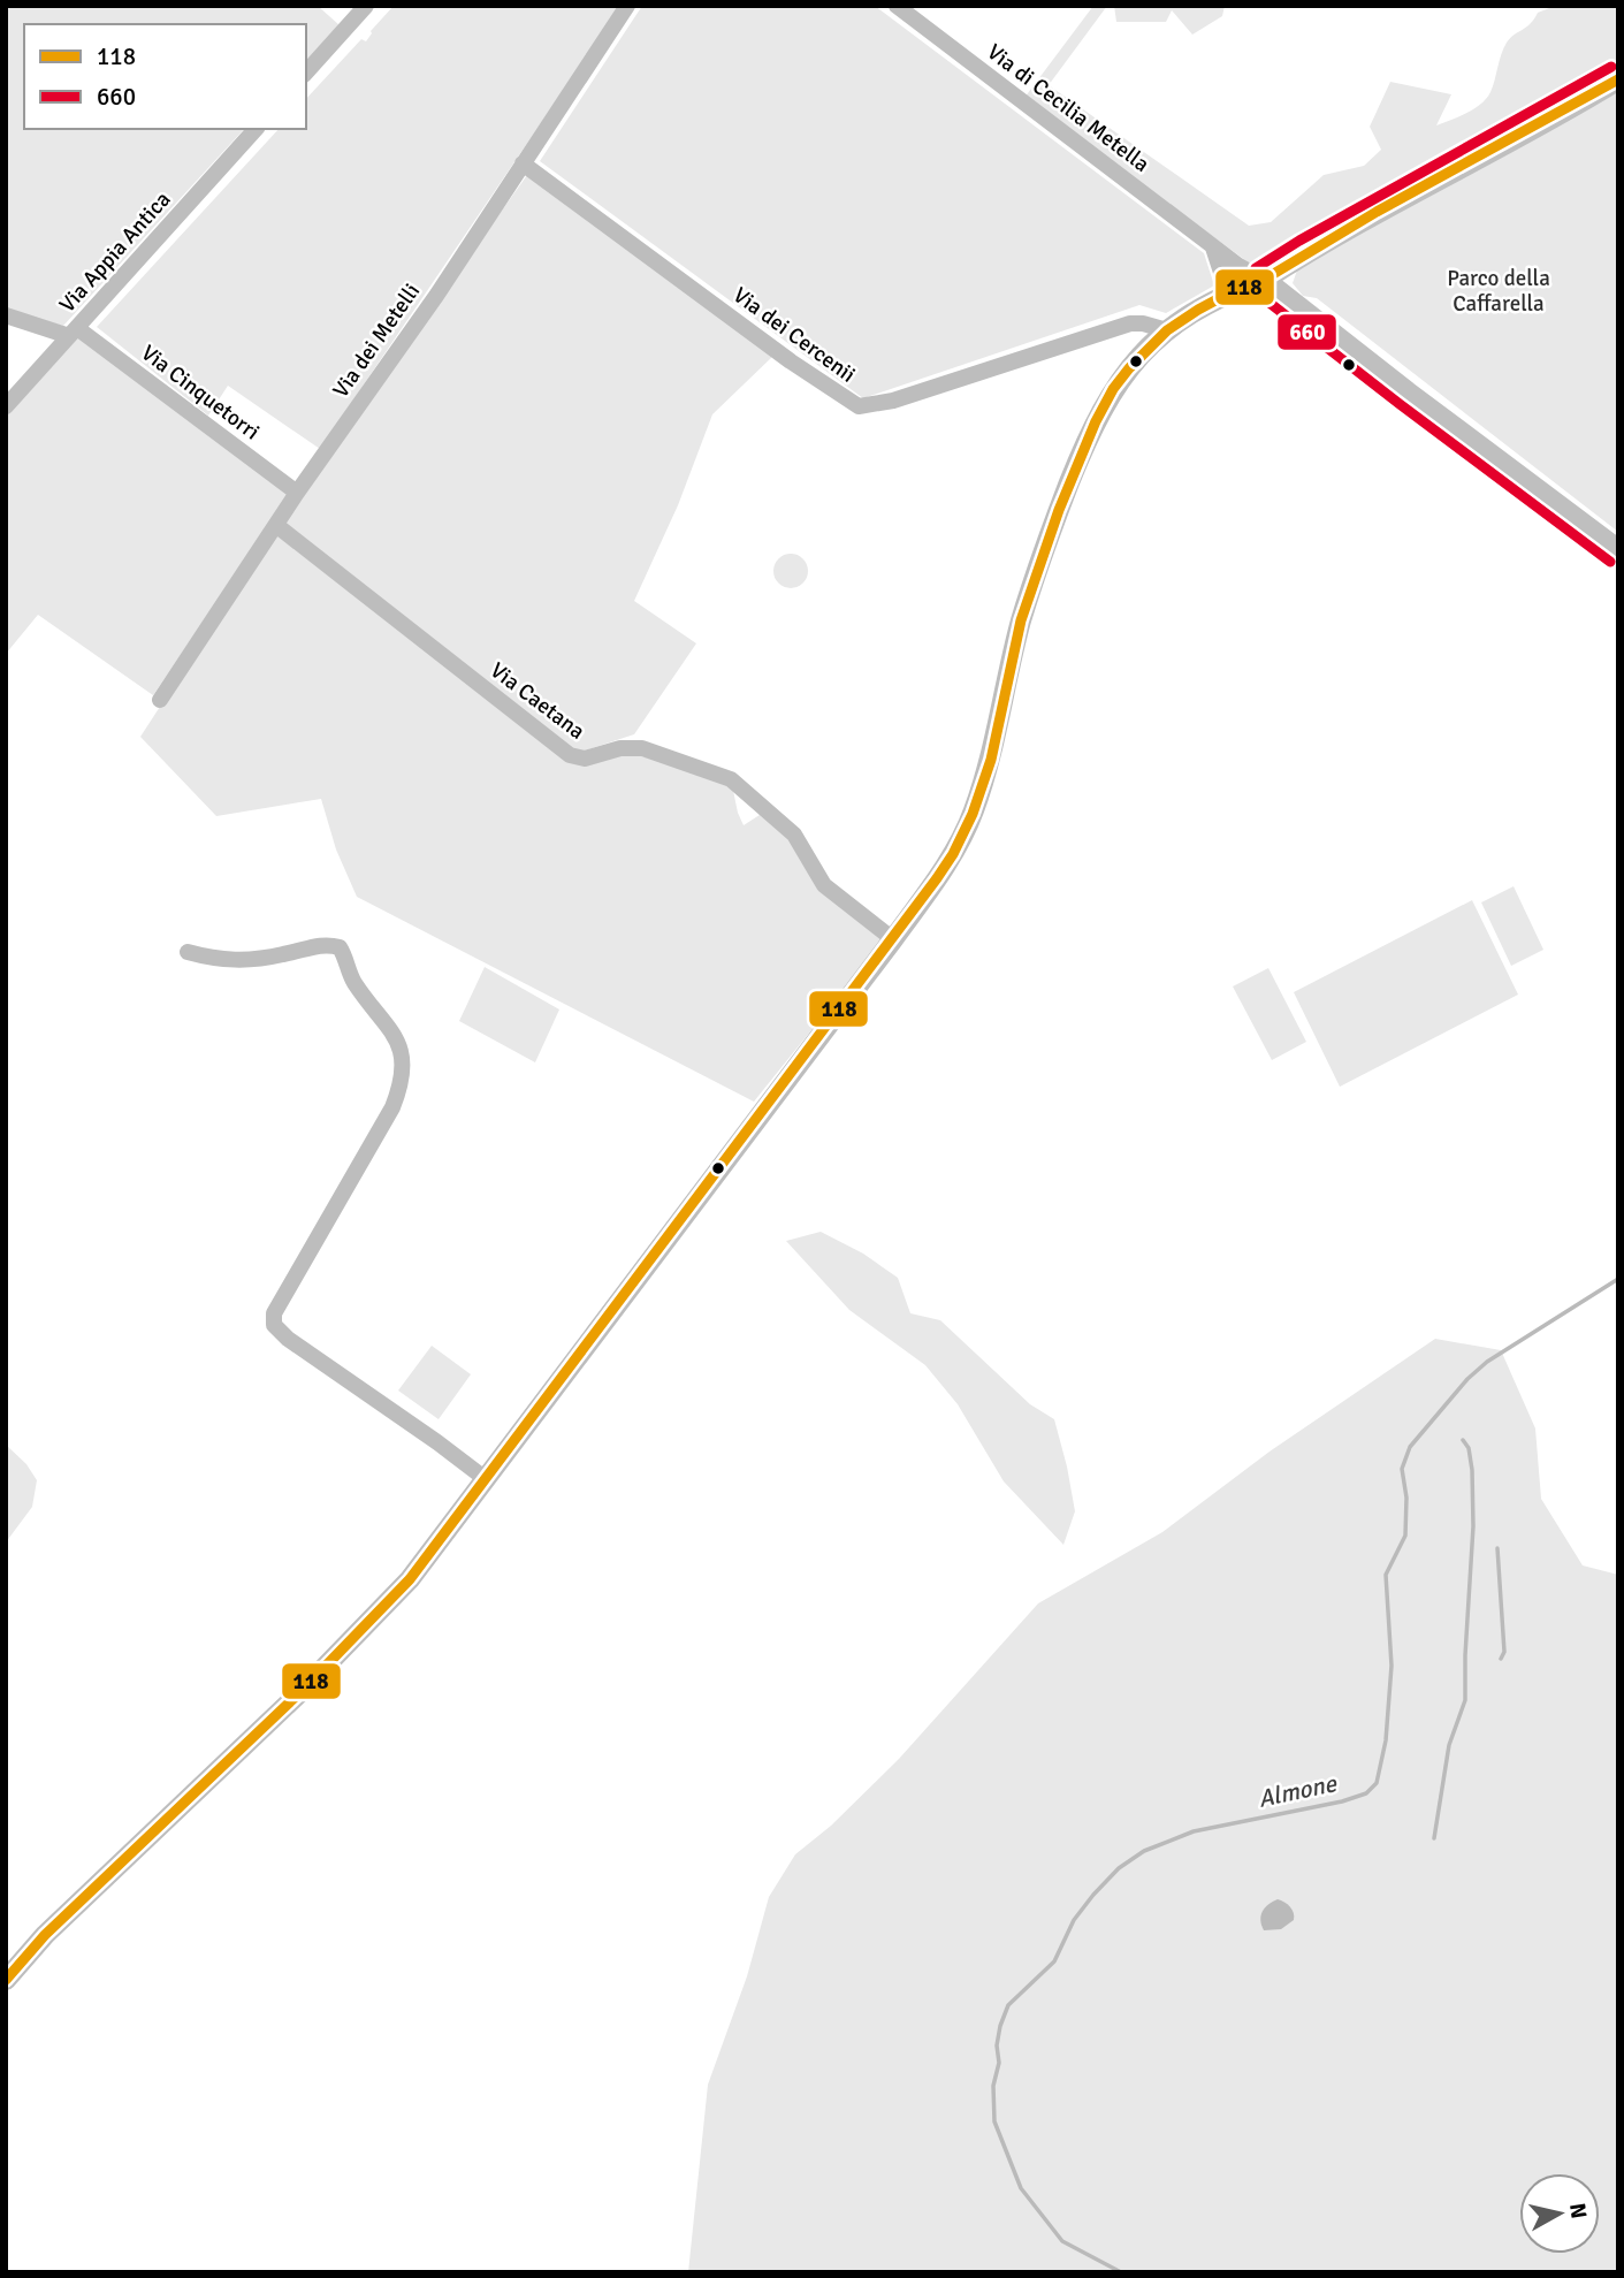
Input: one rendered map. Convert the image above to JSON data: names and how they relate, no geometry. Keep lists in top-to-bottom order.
{
  "streets": {
    "street": [
      "Via di Cecilia Metella",
      "Via Appia Antica",
      "Via dei Cercenii",
      "Via dei Metelli",
      "Via Cinquetorri",
      "Via Caetana"
    ]
  },
  "crossings": [
    ["Via Appia Antica", "Via Cinquetorri"],
    ["Via dei Cercenii", "Via dei Metelli"],
    ["Via dei Metelli", "Via Cinquetorri"],
    ["Via dei Metelli", "Via Caetana"]
  ],
  "water": ["Almone"],
  "parks": ["Parco della Caffarella"],
  "lines": ["transit line 660", "transit line 118"],
  "legend": ["118", "660"],
  "north": "right"
}
